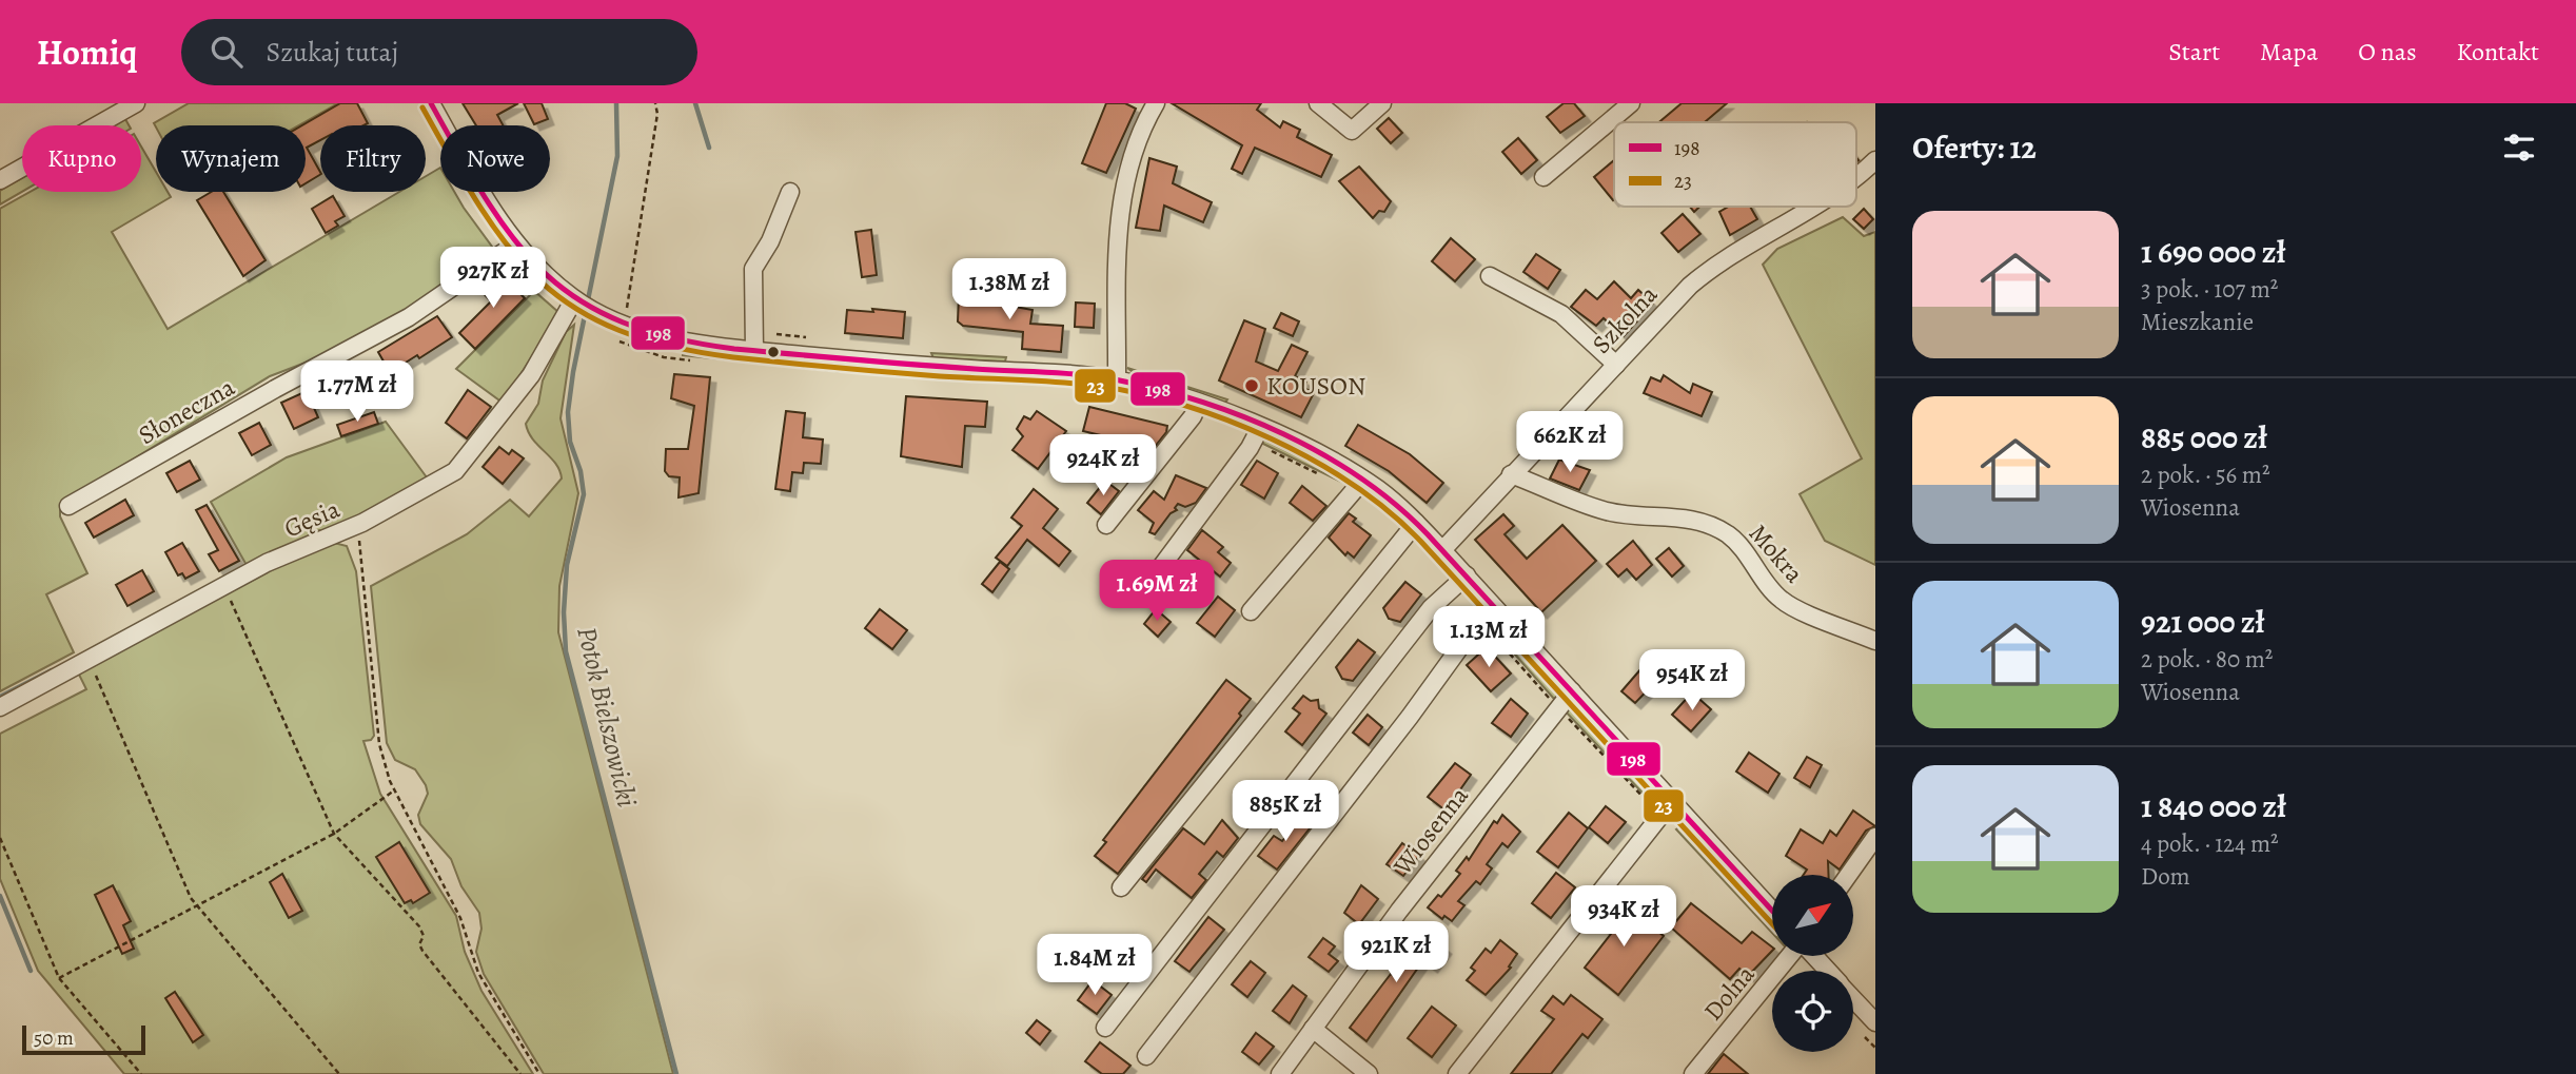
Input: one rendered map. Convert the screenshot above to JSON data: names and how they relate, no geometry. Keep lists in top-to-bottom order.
{
  "streets": {
    "street": [
      "Szkolna",
      "Słoneczna",
      "Gęsia",
      "Mokra",
      "Wiosenna",
      "Dolna"
    ]
  },
  "crossings": [
    ["Szkolna", "Mokra"]
  ],
  "water": ["Potok Bielszowicki"],
  "places": ["KOUSON"],
  "lines": ["transit line 198", "transit line 23"],
  "legend": ["198", "23"],
  "scale_bar": "50 m",
  "north": "top right",
  "page": {
    "header": "Homiq",
    "search": "Szukaj tutaj",
    "nav": [
      "Start",
      "Mapa",
      "O nas",
      "Kontakt"
    ],
    "heading": "Oferty: 12",
    "chip": [
      "Kupno",
      "Wynajem",
      "Filtry",
      "Nowe"
    ],
    "list": [
      {
        "name": "1 690 000 zł",
        "note": "3 pok. · 107 m² · Mieszkanie"
      },
      {
        "name": "885 000 zł",
        "note": "2 pok. · 56 m² · Wiosenna"
      },
      {
        "name": "921 000 zł",
        "note": "2 pok. · 80 m² · Wiosenna"
      },
      {
        "name": "1 840 000 zł",
        "note": "4 pok. · 124 m² · Dom"
      }
    ],
    "price": [
      "927K zł",
      "1.38M zł",
      "1.77M zł",
      "662K zł",
      "924K zł",
      "1.69M zł",
      "1.13M zł",
      "954K zł",
      "885K zł",
      "934K zł",
      "921K zł",
      "1.84M zł"
    ],
    "scale": "50 m"
  }
}
